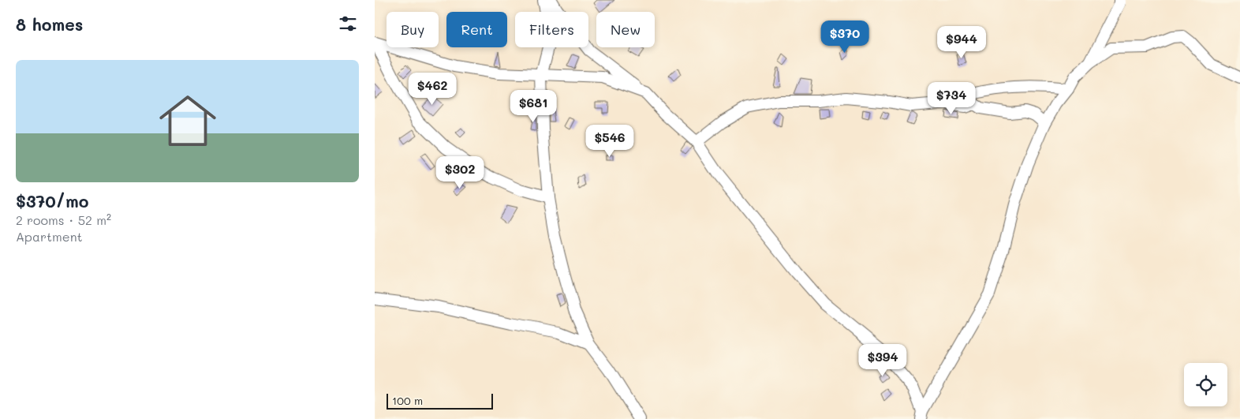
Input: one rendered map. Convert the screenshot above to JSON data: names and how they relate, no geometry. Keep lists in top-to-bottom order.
{
  "scale_bar": "100 m",
  "page": {
    "heading": "8 homes",
    "chip": [
      "Buy",
      "Rent",
      "Filters",
      "New"
    ],
    "price": [
      "$370",
      "$944",
      "$462",
      "$734",
      "$681",
      "$546",
      "$302",
      "$394"
    ],
    "list": [
      {
        "name": "$370/mo",
        "note": "2 rooms · 52 m² · Apartment"
      }
    ],
    "scale": "100 m"
  }
}
